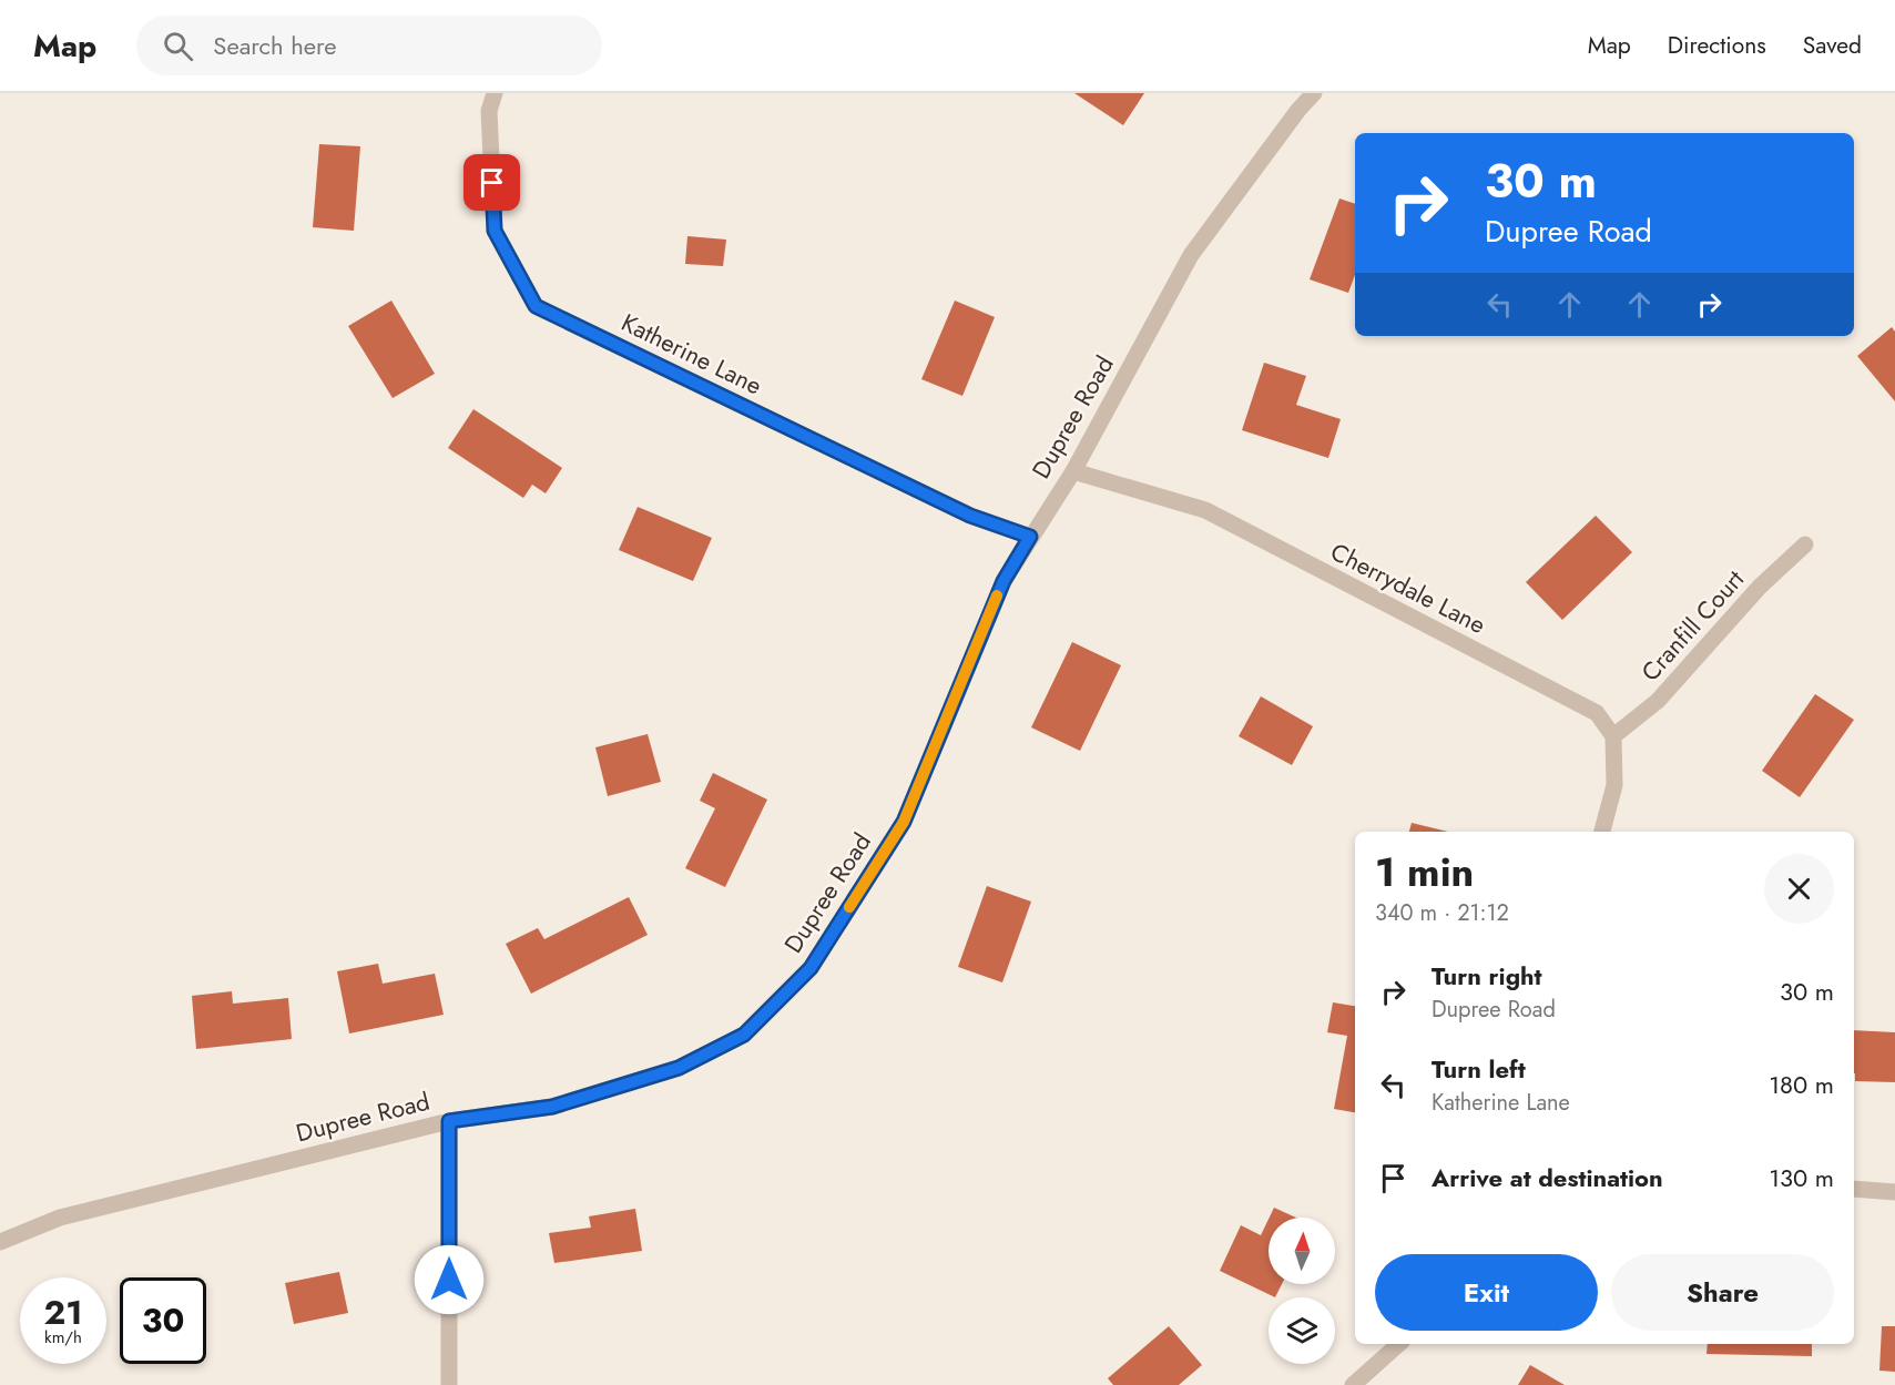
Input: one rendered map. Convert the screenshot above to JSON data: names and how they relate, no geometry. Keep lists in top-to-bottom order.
{
  "streets": {
    "street": [
      "Katherine Lane",
      "Dupree Road",
      "Cherrydale Lane",
      "Cranfill Court"
    ]
  },
  "crossings": [
    ["Katherine Lane", "Dupree Road"],
    ["Dupree Road", "Cherrydale Lane"],
    ["Cherrydale Lane", "Cranfill Court"]
  ],
  "north": "top",
  "page": {
    "header": "Map",
    "search": "Search here",
    "nav": ["Map", "Directions", "Saved"],
    "turn": ["30 m", "Dupree Road"],
    "heading": ["1 min", "340 m · 21:12"],
    "list": [
      {
        "name": "Turn right",
        "note": "Dupree Road",
        "value": "30 m"
      },
      {
        "name": "Turn left",
        "note": "Katherine Lane",
        "value": "180 m"
      },
      {
        "name": "Arrive at destination",
        "value": "130 m"
      }
    ],
    "buttons": ["Exit", "Share"],
    "speed": "21 km/h",
    "limit": "30"
  }
}
